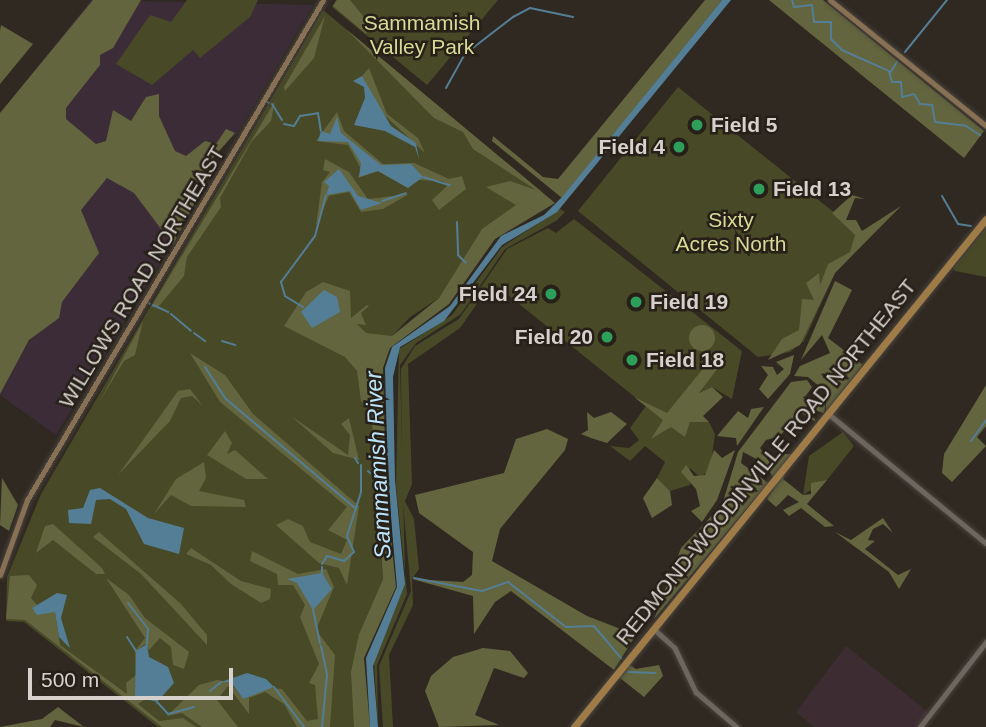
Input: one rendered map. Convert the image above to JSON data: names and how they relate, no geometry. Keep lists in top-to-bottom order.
{
  "streets": {
    "main road": ["WILLOWS ROAD NORTHEAST", "REDMOND-WOODINVILLE ROAD NORTHEAST"]
  },
  "water": ["Sammamish River"],
  "parks": ["Sammamish Valley Park", "Sixty Acres North"],
  "places": [
    "Field 5",
    "Field 4",
    "Field 13",
    "Field 24",
    "Field 19",
    "Field 20",
    "Field 18"
  ],
  "scale_bar": "500 m"
}
